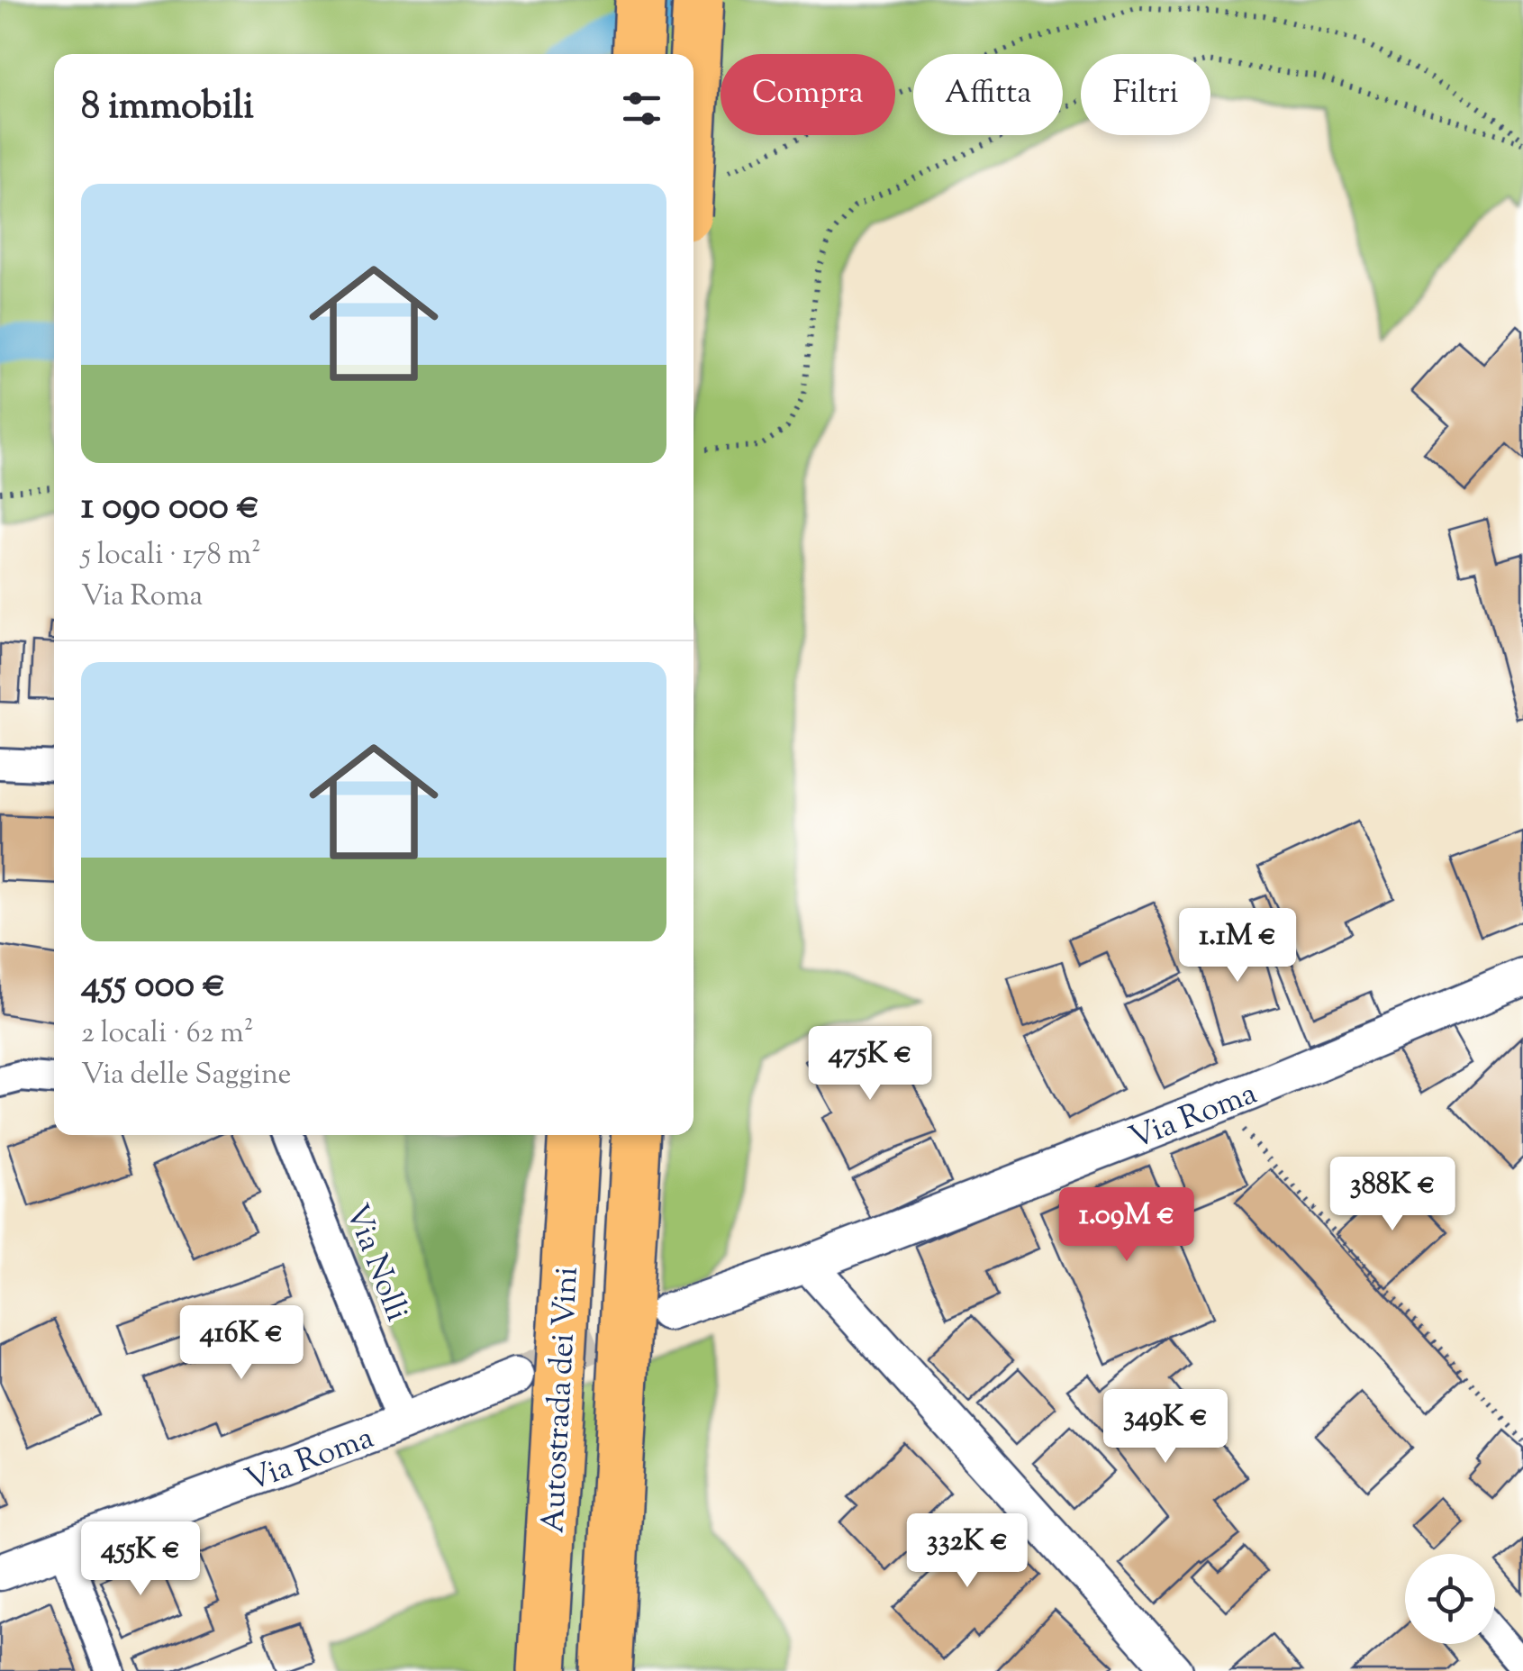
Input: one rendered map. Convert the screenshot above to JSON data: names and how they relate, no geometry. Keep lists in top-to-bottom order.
{
  "streets": {
    "highway": ["Autostrada dei Vini"],
    "street": ["Via Roma", "Via Nolli"]
  },
  "crossings": [
    ["Via Roma", "Via Nolli"]
  ],
  "page": {
    "chip": ["Compra", "Affitta", "Filtri"],
    "heading": "8 immobili",
    "list": [
      {
        "name": "1 090 000 €",
        "note": "5 locali · 178 m² · Via Roma"
      },
      {
        "name": "455 000 €",
        "note": "2 locali · 62 m² · Via delle Saggine"
      }
    ],
    "price": [
      "1.1M €",
      "475K €",
      "388K €",
      "1.09M €",
      "416K €",
      "349K €",
      "332K €",
      "455K €"
    ]
  }
}
